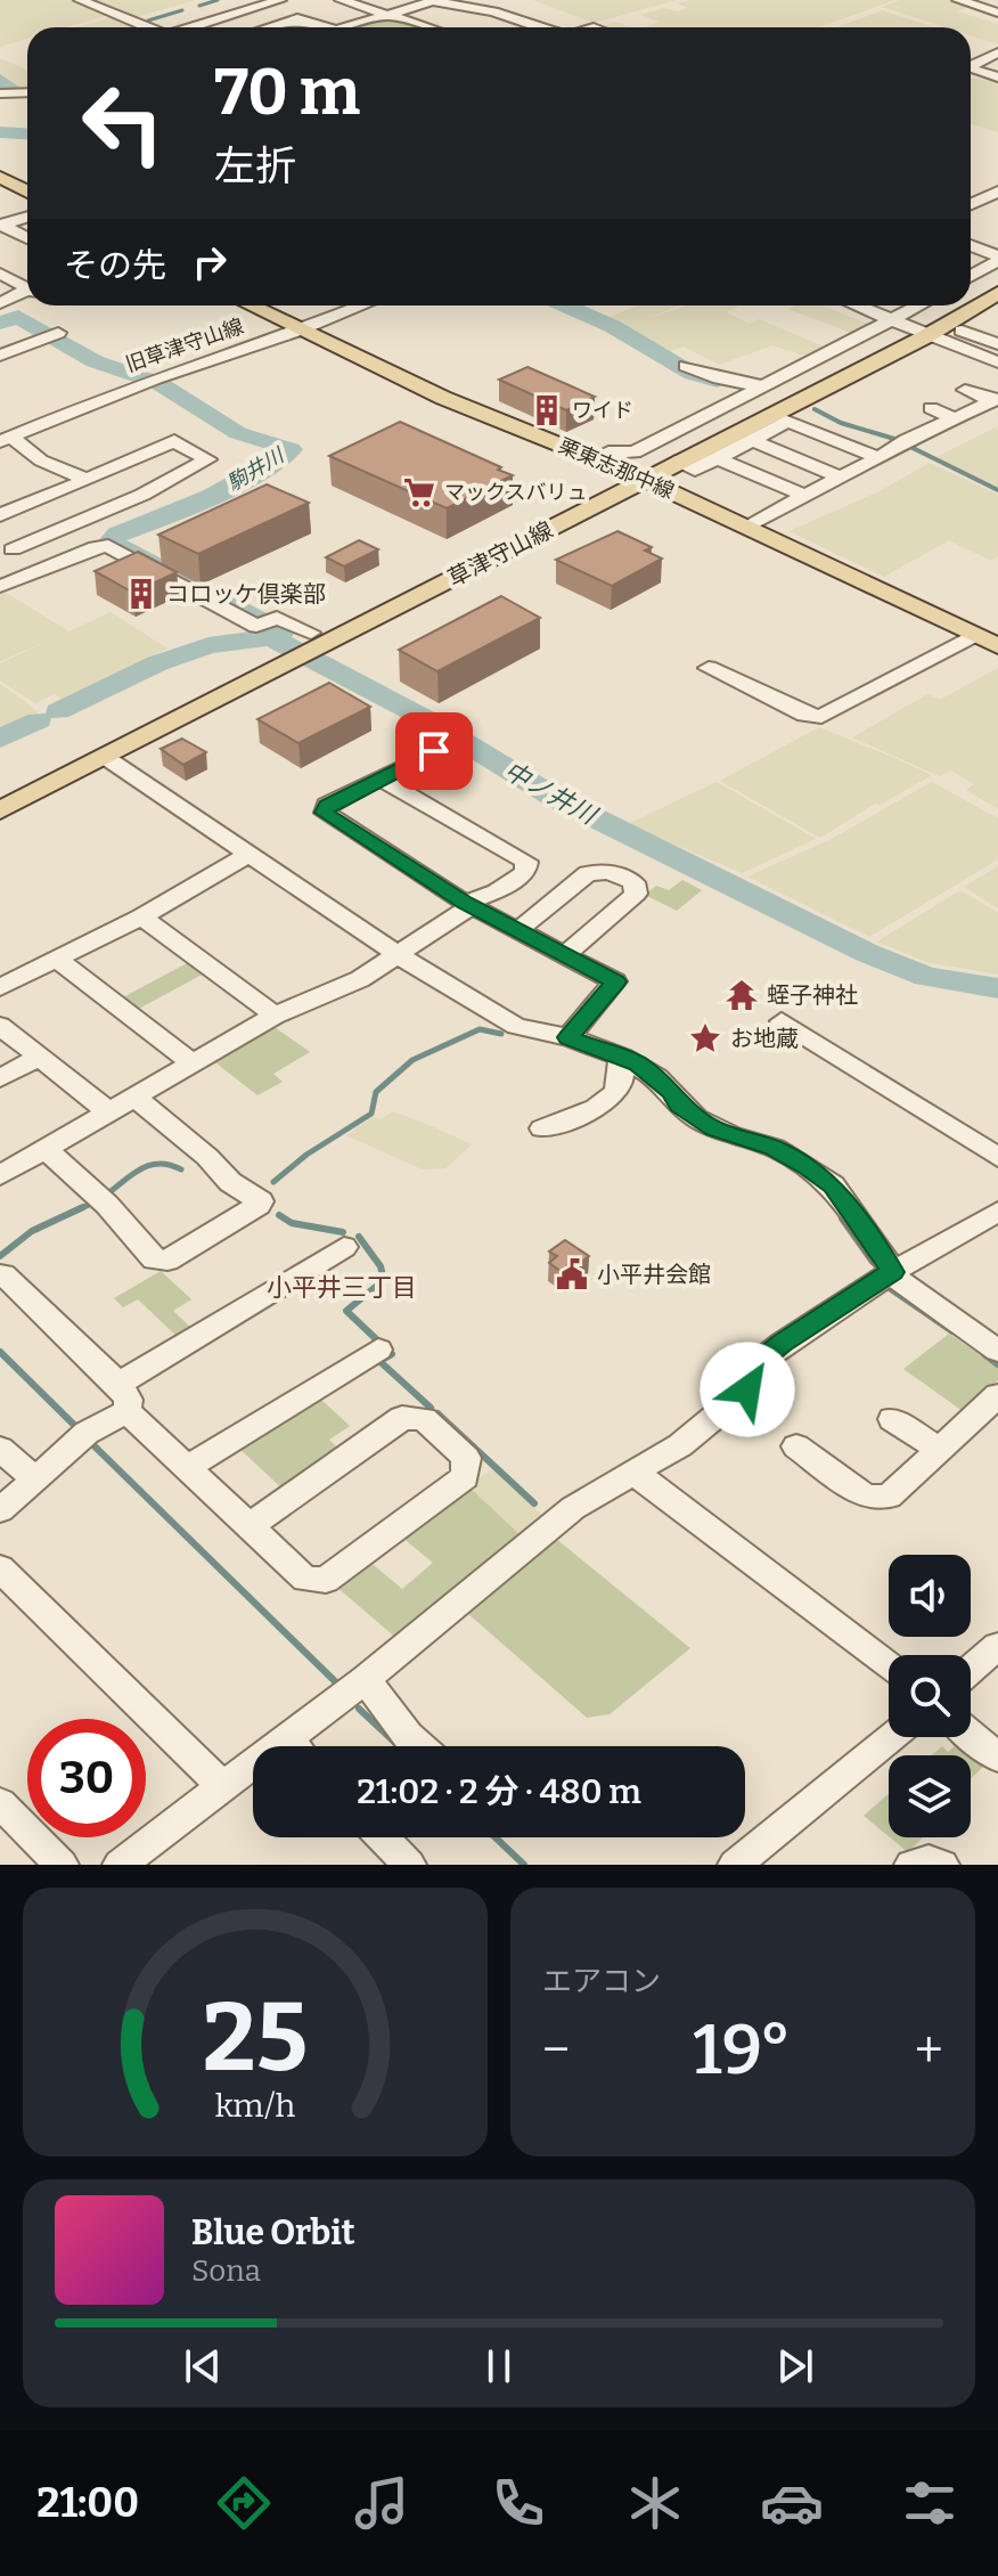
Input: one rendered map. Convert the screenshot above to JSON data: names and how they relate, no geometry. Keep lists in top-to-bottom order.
{
  "streets": {
    "main road": ["栗東志那中線", "草津守山線"],
    "street": ["旧草津守山線"]
  },
  "crossings": [
    ["旧草津守山線", "栗東志那中線"],
    ["栗東志那中線", "草津守山線"]
  ],
  "districts": ["小平井三丁目"],
  "water": ["駒井川", "中ノ井川"],
  "places": {
    "building": ["ワイド", "コロッケ倶楽部"],
    "supermarket": ["マックスバリュ"],
    "temple": ["蛭子神社"],
    "place": ["お地蔵"],
    "public building": ["小平井会館"]
  },
  "page": {
    "turn": ["70 m", "左折"],
    "then": "その先",
    "limit": "30",
    "trip": "21:02 · 2 分 · 480 m",
    "tile": "エアコン",
    "heat": ["−", "19°", "+"],
    "song": ["Blue Orbit", "Sona"],
    "tabs": "21:00",
    "gauge": ["25", "km/h"]
  }
}
